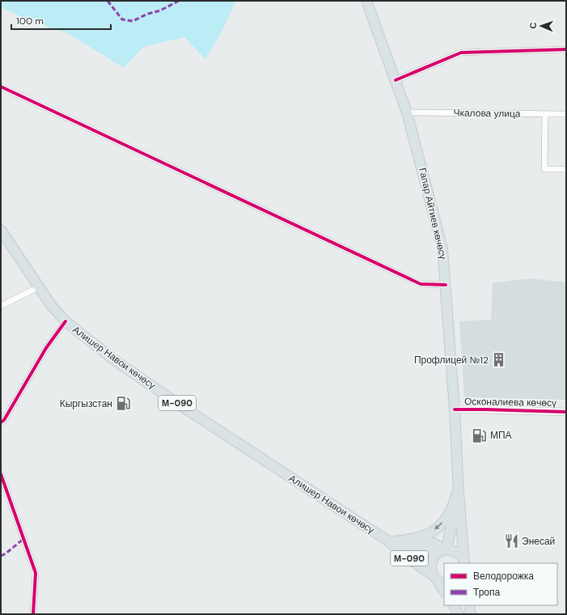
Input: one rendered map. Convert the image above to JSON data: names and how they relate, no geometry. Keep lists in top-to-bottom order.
{
  "streets": {
    "main road": ["Гапар Айтиев көчөсү", "Алишер Навои көчөсү", "М-090"],
    "street": ["Чкалова улица", "Осконалиева көчөсү"]
  },
  "crossings": [
    ["Чкалова улица", "Гапар Айтиев көчөсү"],
    ["Гапар Айтиев көчөсү", "Алишер Навои көчөсү"],
    ["Гапар Айтиев көчөсү", "Осконалиева көчөсү"],
    ["Гапар Айтиев көчөсү", "М-090"],
    ["Алишер Навои көчөсү", "М-090"]
  ],
  "places": {
    "building": ["Профлицей №12"],
    "fuel station": ["Кыргызстан", "МПА"],
    "restaurant": ["Энесай"]
  },
  "legend": ["Велодорожка", "Тропа"],
  "scale_bar": "100 m",
  "north": "left"
}
